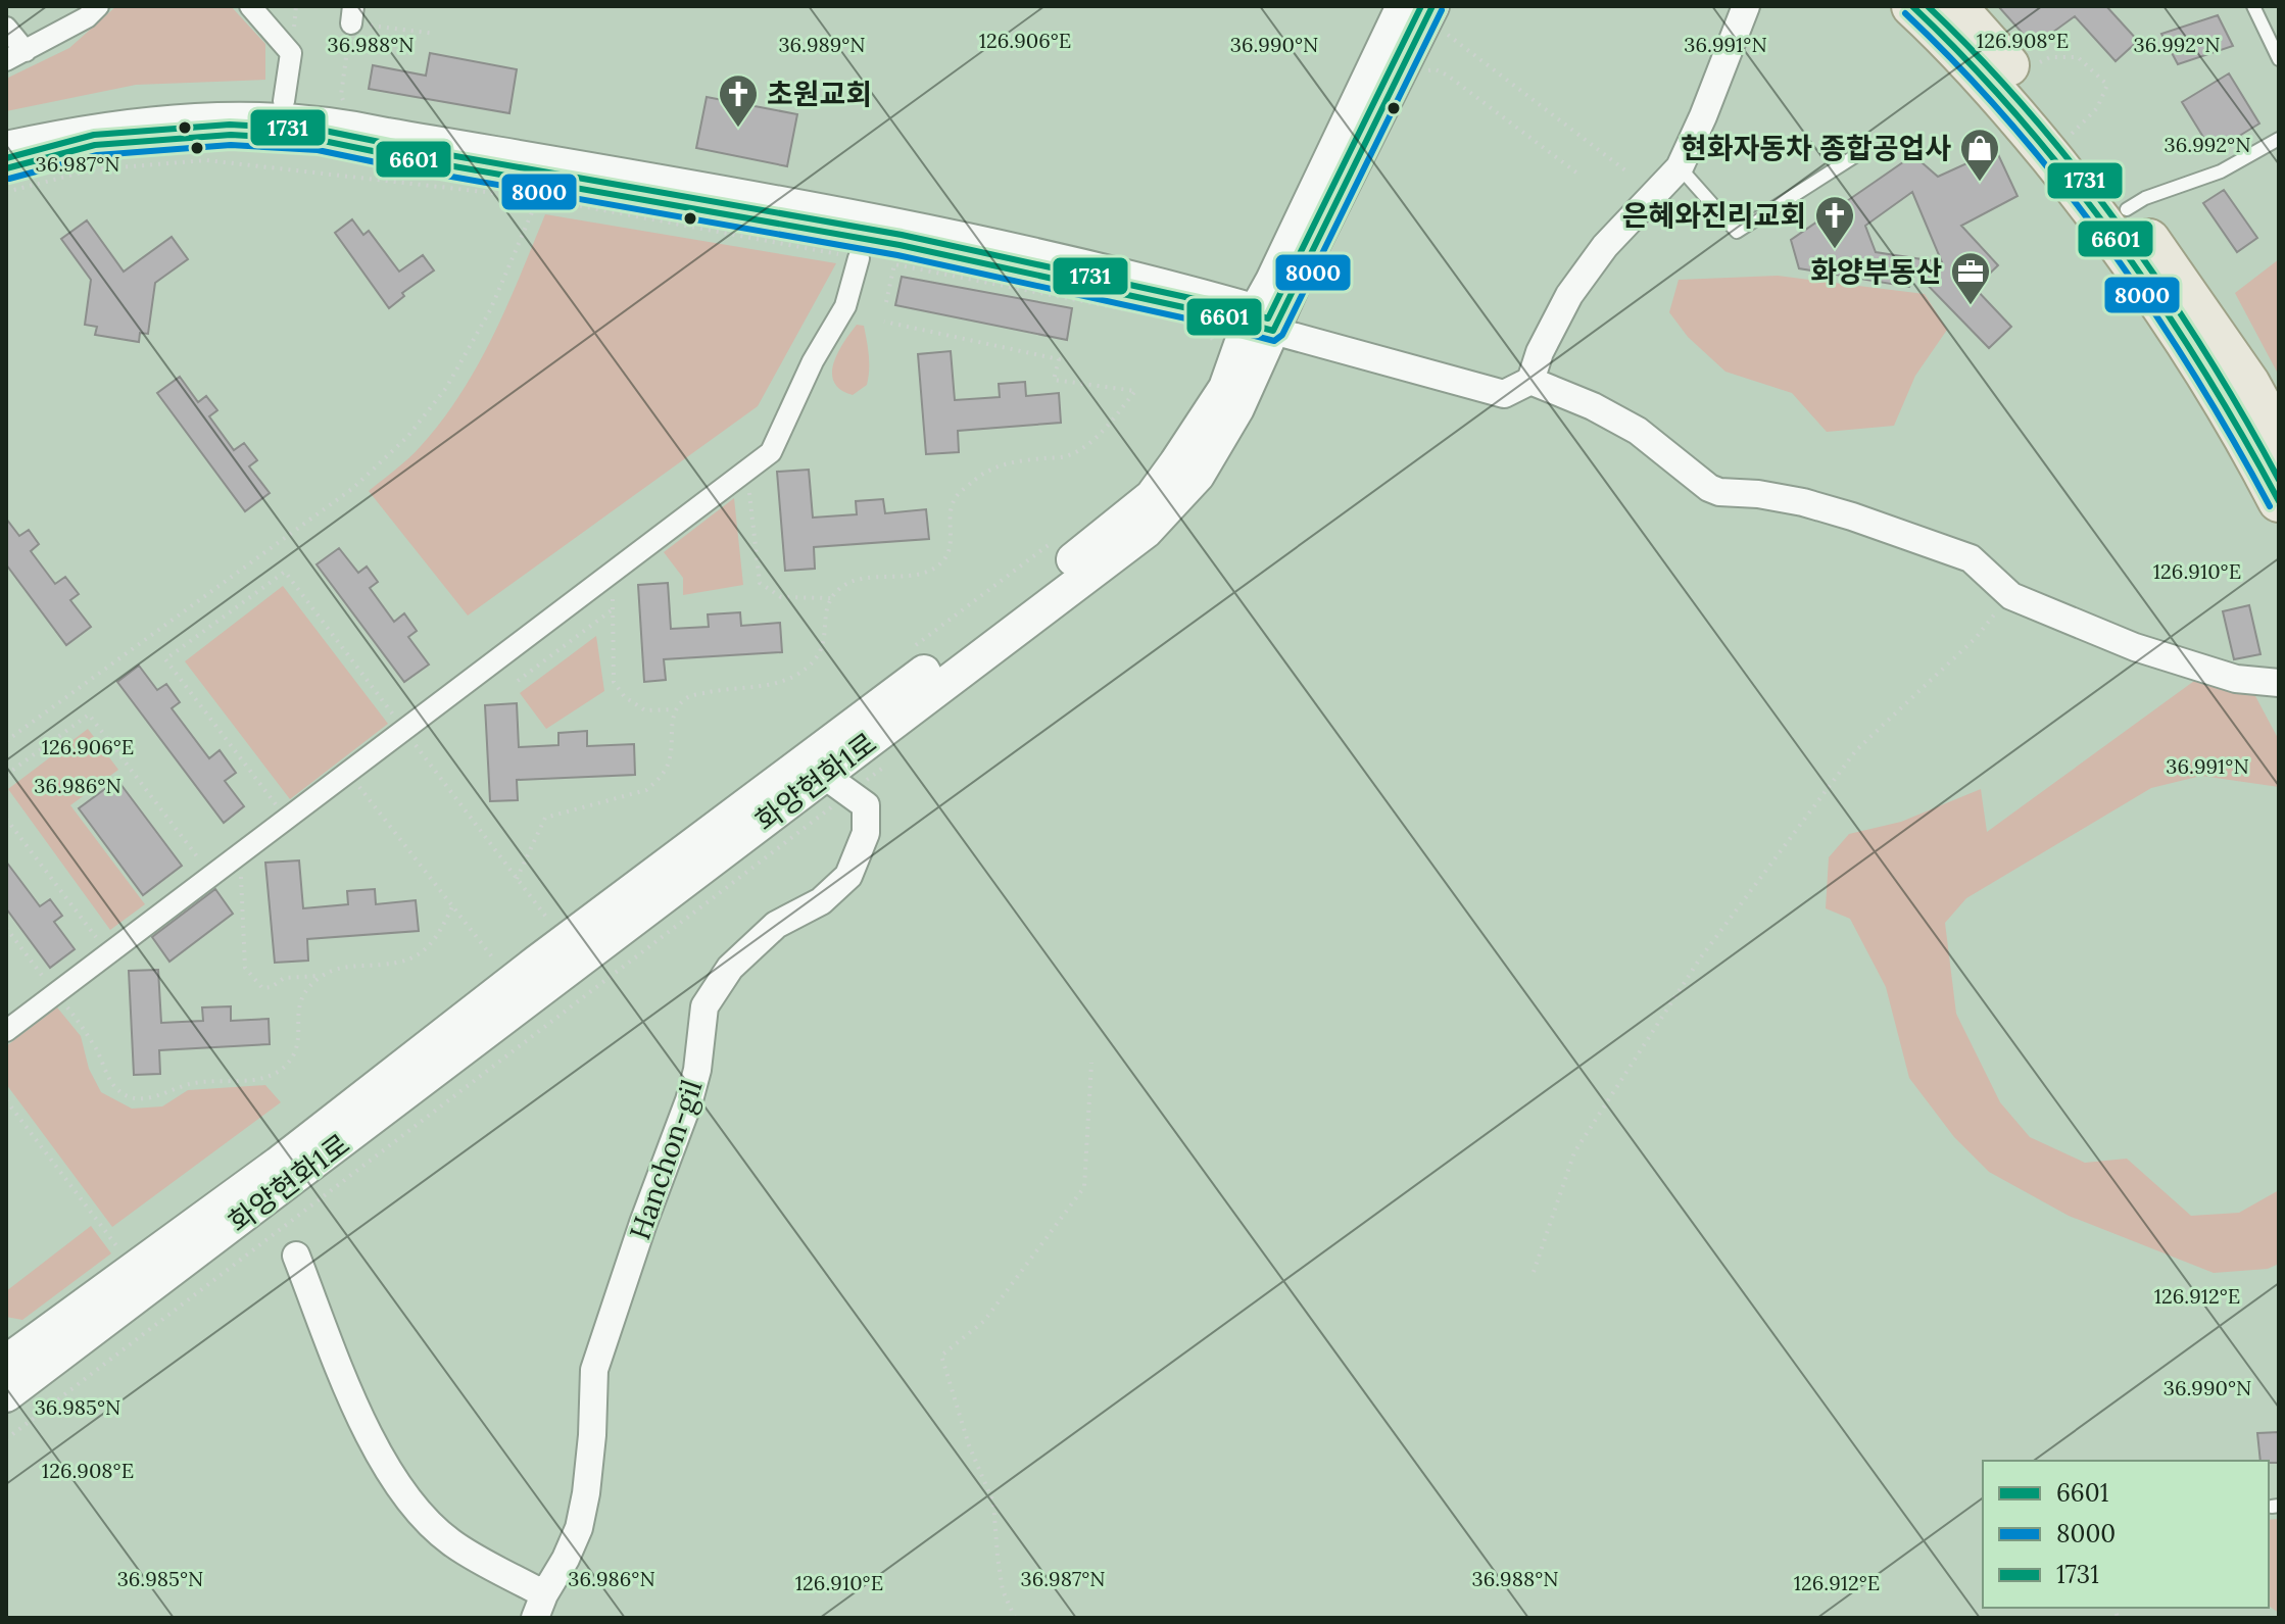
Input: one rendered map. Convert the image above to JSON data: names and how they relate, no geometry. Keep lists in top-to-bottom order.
{
  "streets": {
    "street": ["화양현화1로", "Hanchon-gil"]
  },
  "crossings": [
    ["화양현화1로", "Hanchon-gil"]
  ],
  "places": {
    "church": ["초원교회", "은혜와진리교회"],
    "shop": ["현화자동차 종합공업사"],
    "office": ["화양부동산"]
  },
  "lines": ["transit line 6601", "transit line 1731", "transit line 8000"],
  "legend": ["6601", "8000", "1731"],
  "coordinates": [
    "126.906°E",
    "126.908°E",
    "36.988°N",
    "36.989°N",
    "36.990°N",
    "36.991°N",
    "36.992°N",
    "36.987°N",
    "126.910°E",
    "36.986°N",
    "126.912°E",
    "36.985°N"
  ]
}
